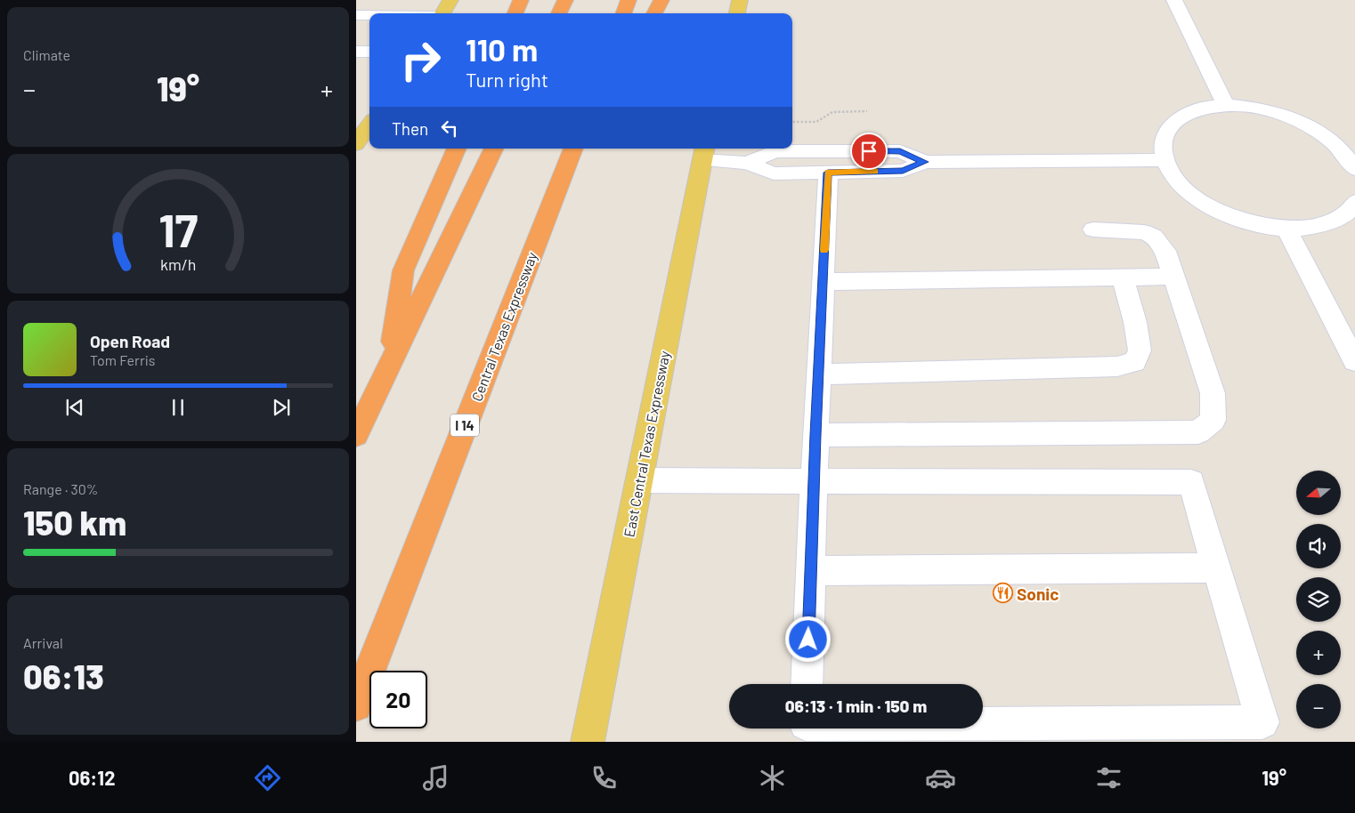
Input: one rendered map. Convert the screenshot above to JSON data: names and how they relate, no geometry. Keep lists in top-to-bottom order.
{
  "streets": {
    "highway": ["Central Texas Expressway", "I 14"],
    "main road": ["East Central Texas Expressway"]
  },
  "places": {
    "restaurant": ["Sonic"]
  },
  "north": "left",
  "page": {
    "tile": [
      "Climate",
      ["Range · 30%", "150 km"],
      ["Arrival", "06:13"]
    ],
    "turn": ["110 m", "Turn right"],
    "heat": ["−", "19°", "+"],
    "then": "Then",
    "song": ["Open Road", "Tom Ferris"],
    "map_buttons": ["+", "−"],
    "limit": "20",
    "trip": "06:13 · 1 min · 150 m",
    "tabs": ["06:12", "19°"],
    "gauge": ["17", "km/h"]
  }
}
